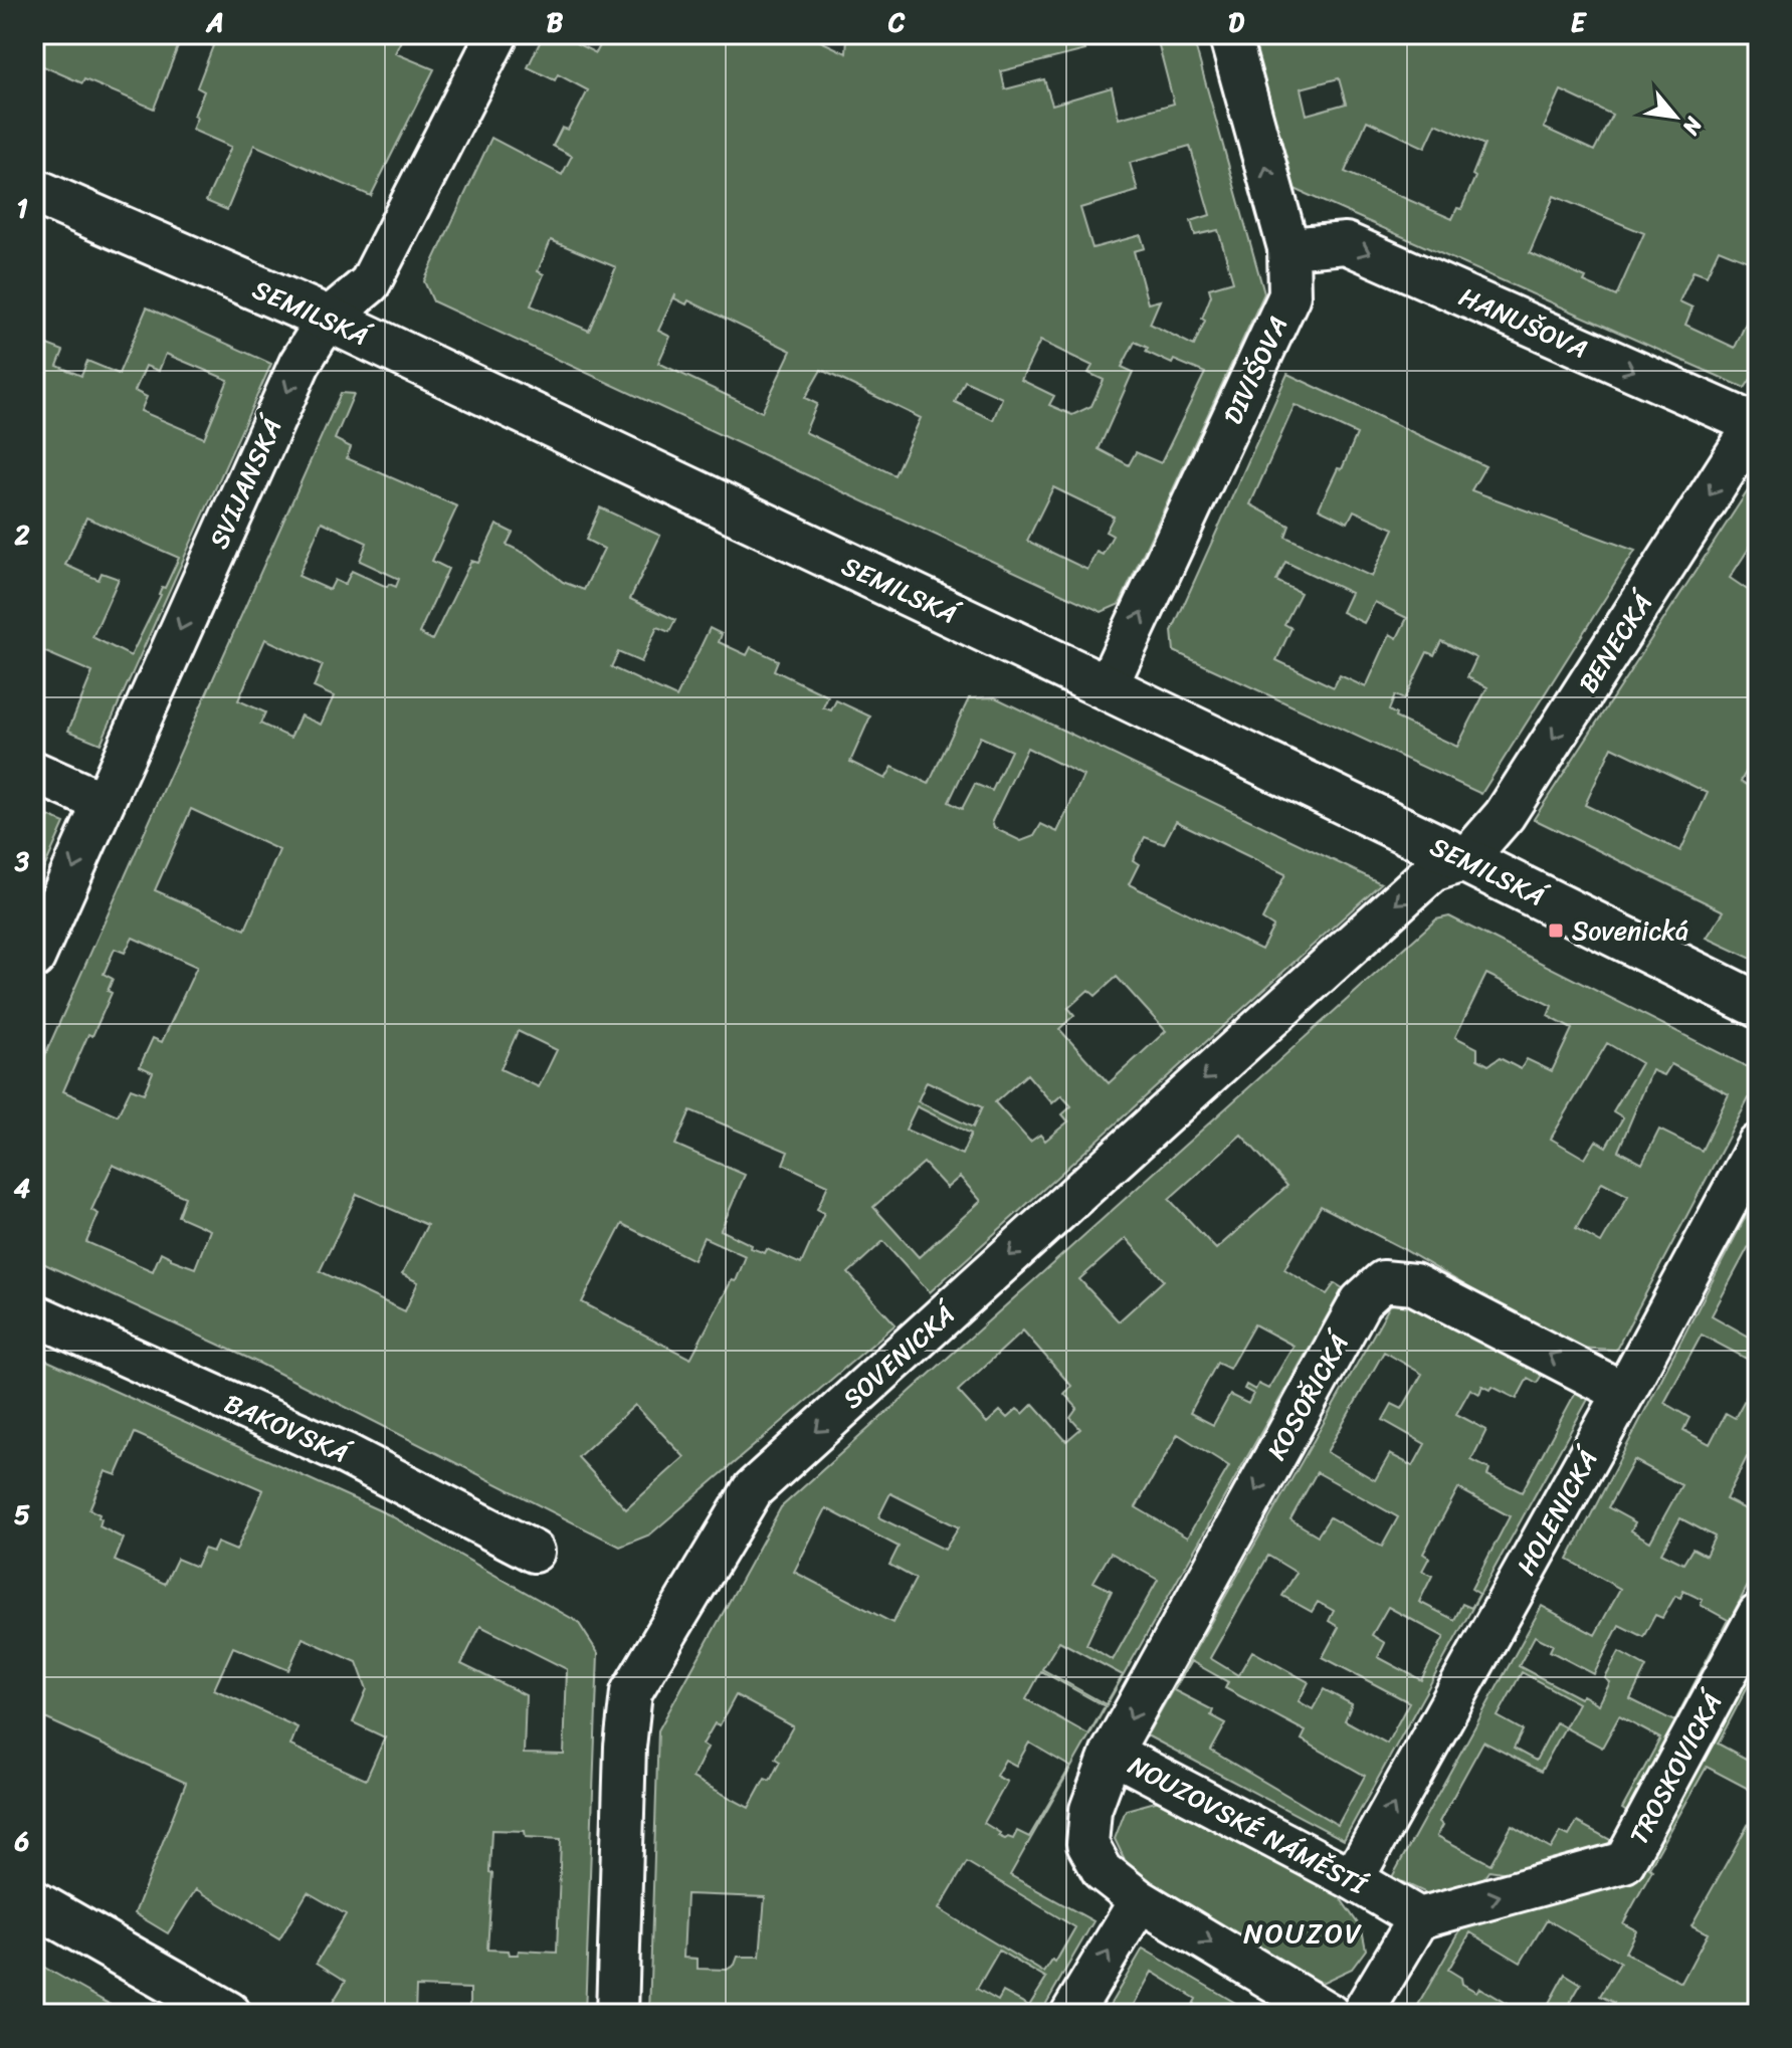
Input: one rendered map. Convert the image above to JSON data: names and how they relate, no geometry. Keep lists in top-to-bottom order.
{
  "streets": {
    "street": [
      "SEMILSKÁ",
      "HANUŠOVA",
      "DIVIŠOVA",
      "SVIJANSKÁ",
      "BENECKÁ",
      "SOVENICKÁ",
      "KOSOŘICKÁ",
      "BAKOVSKÁ",
      "HOLENICKÁ",
      "TROSKOVICKÁ",
      "NOUZOVSKÉ NÁMĚSTÍ"
    ]
  },
  "crossings": [
    ["SEMILSKÁ", "DIVIŠOVA"],
    ["SEMILSKÁ", "SVIJANSKÁ"],
    ["SEMILSKÁ", "BENECKÁ"],
    ["SEMILSKÁ", "SOVENICKÁ"],
    ["HANUŠOVA", "DIVIŠOVA"],
    ["HANUŠOVA", "BENECKÁ"],
    ["BENECKÁ", "SOVENICKÁ"],
    ["KOSOŘICKÁ", "HOLENICKÁ"],
    ["KOSOŘICKÁ", "NOUZOVSKÉ NÁMĚSTÍ"],
    ["HOLENICKÁ", "NOUZOVSKÉ NÁMĚSTÍ"],
    ["TROSKOVICKÁ", "NOUZOVSKÉ NÁMĚSTÍ"]
  ],
  "one_way": [
    "HANUŠOVA",
    "DIVIŠOVA",
    "SVIJANSKÁ",
    "BENECKÁ",
    "SOVENICKÁ",
    "HOLENICKÁ",
    "TROSKOVICKÁ"
  ],
  "districts": ["NOUZOV"],
  "places": {
    "transit": ["Sovenická"]
  },
  "north": "bottom right",
  "grid": {
    "columns": [
      "A",
      "B",
      "C",
      "D",
      "E"
    ],
    "rows": [
      "1",
      "2",
      "3",
      "4",
      "5",
      "6"
    ]
  }
}
